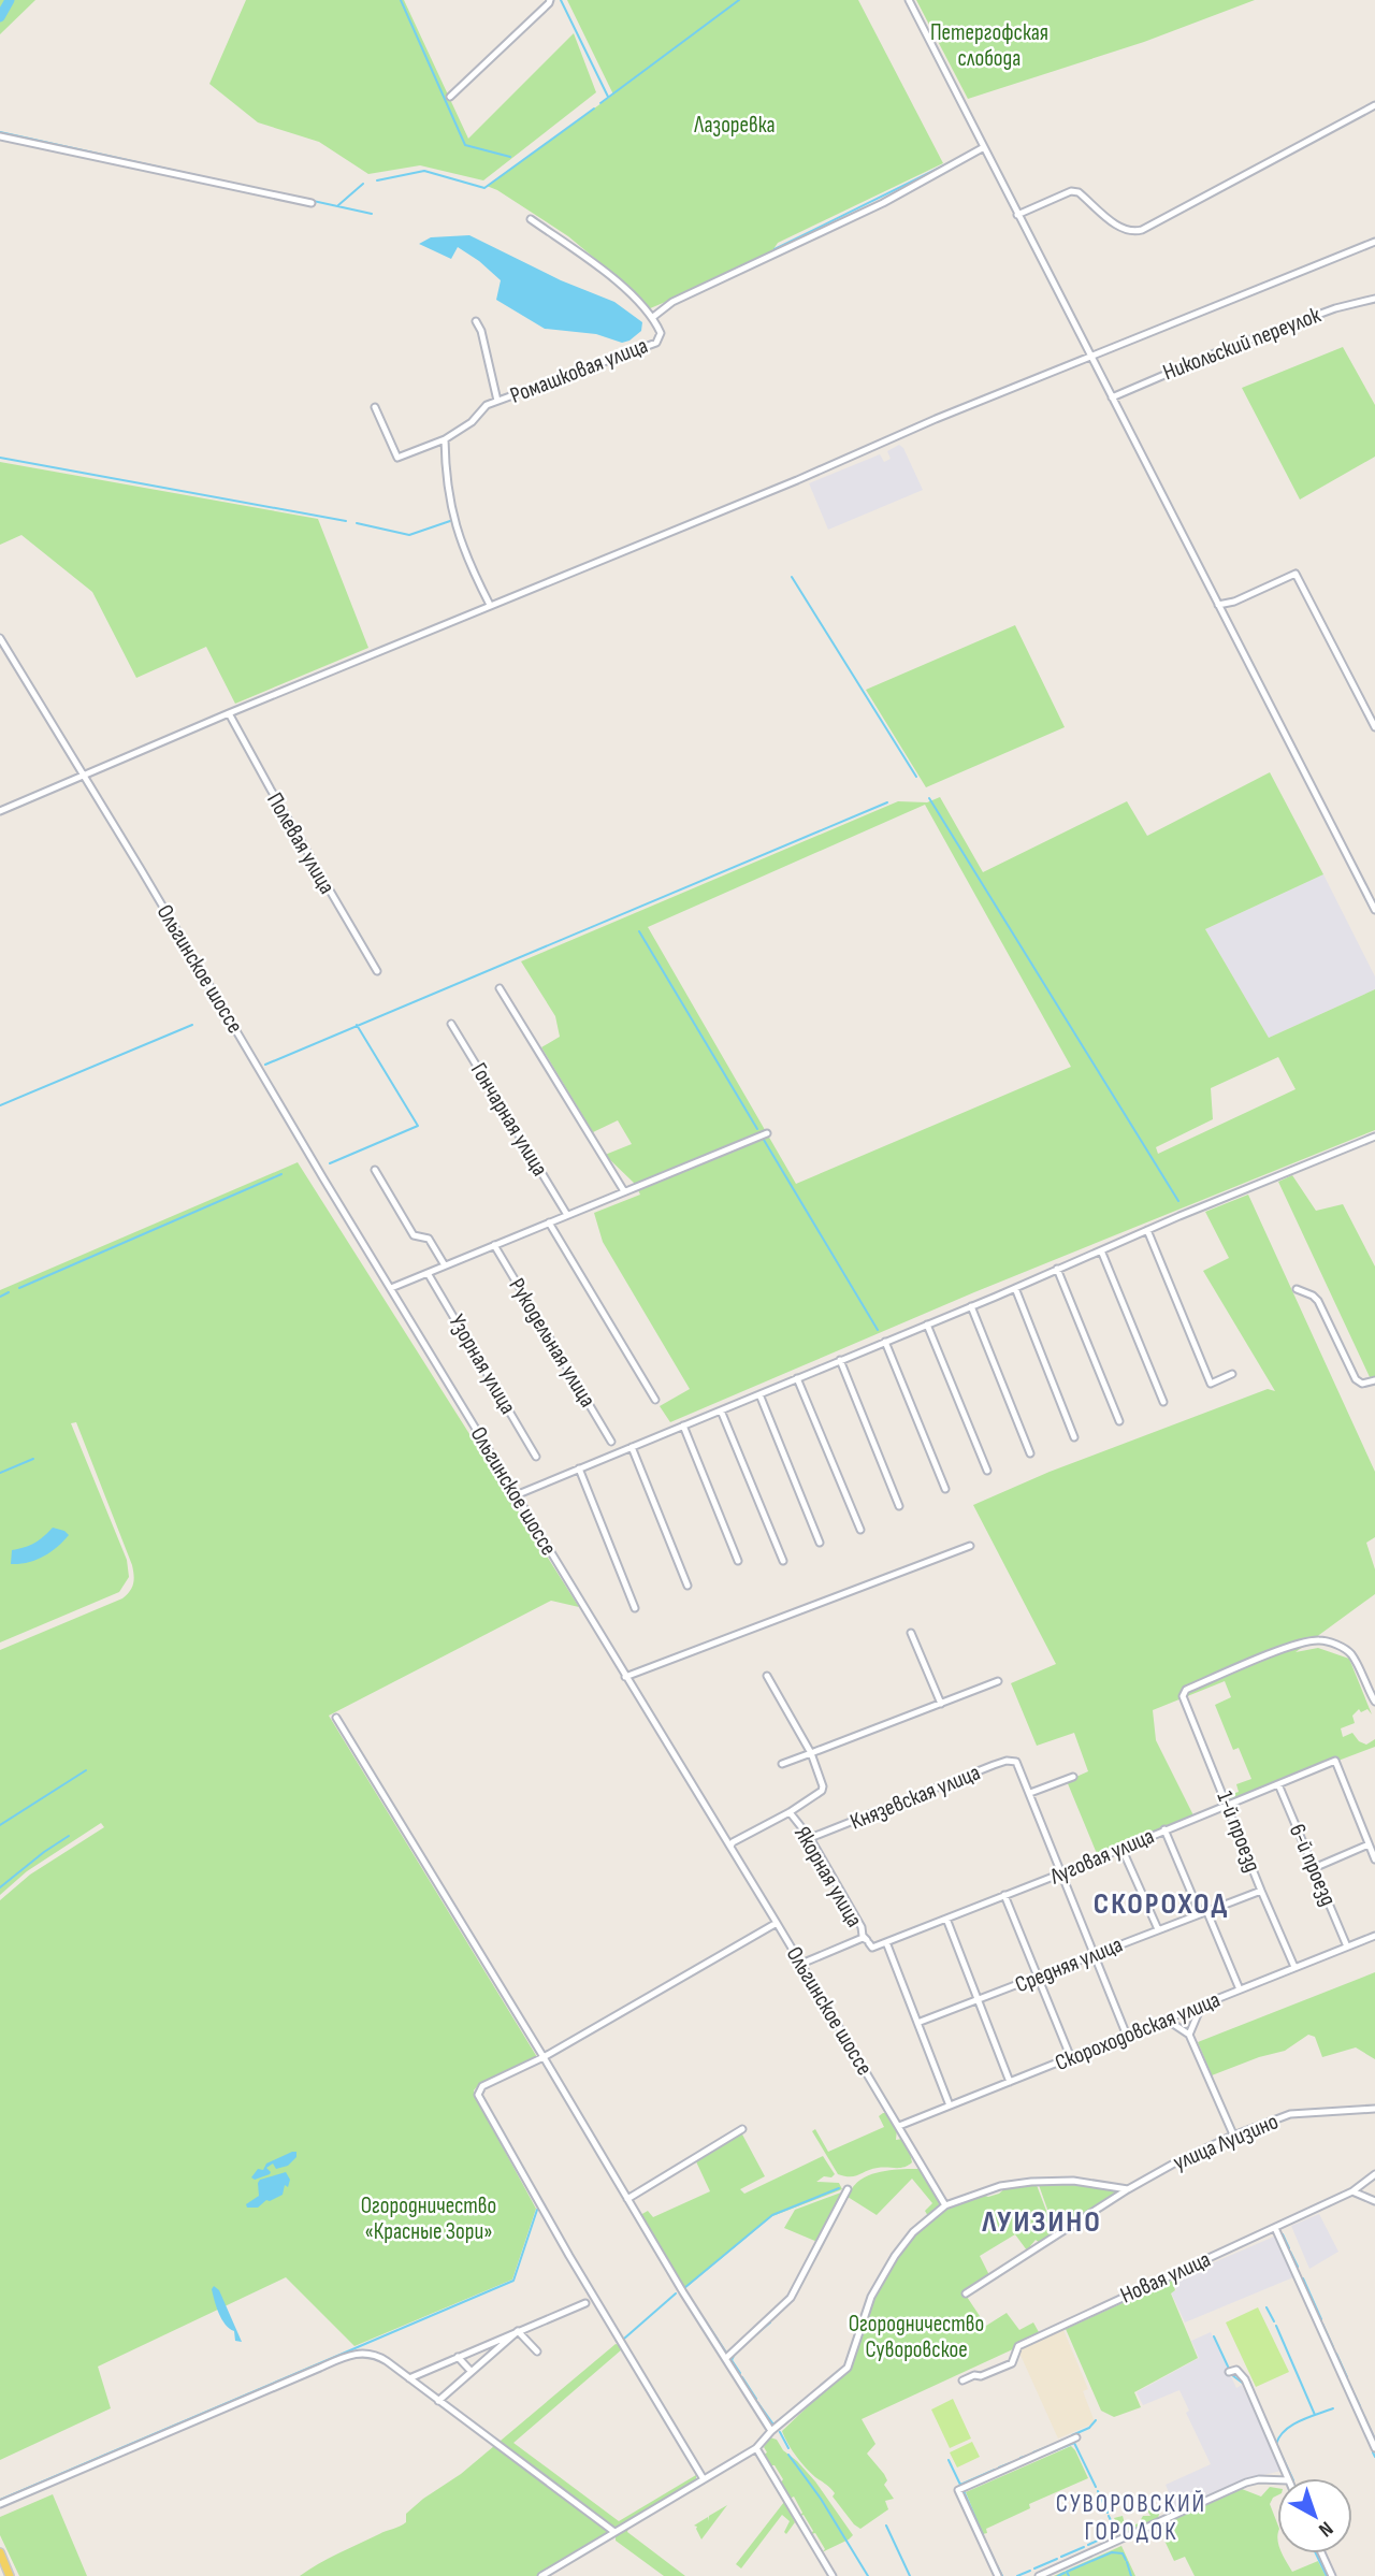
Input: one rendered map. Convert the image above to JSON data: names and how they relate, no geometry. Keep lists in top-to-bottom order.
{
  "streets": {
    "street": [
      "Никольский переулок",
      "Ромашковая улица",
      "Полевая улица",
      "Ольгинское шоссе",
      "Гончарная улица",
      "Рукодельная улица",
      "Узорная улица",
      "Князевская улица",
      "1-й проезд",
      "Луговая улица",
      "6-й проезд",
      "Якорная улица",
      "Средняя улица",
      "Скороходовская улица",
      "улица Луизино",
      "Новая улица"
    ]
  },
  "crossings": [
    ["Ольгинское шоссе", "Луговая улица"],
    ["Ольгинское шоссе", "Скороходовская улица"],
    ["Князевская улица", "Якорная улица"],
    ["1-й проезд", "Луговая улица"],
    ["1-й проезд", "Средняя улица"],
    ["1-й проезд", "Скороходовская улица"],
    ["Луговая улица", "6-й проезд"],
    ["Луговая улица", "Якорная улица"],
    ["6-й проезд", "Скороходовская улица"]
  ],
  "districts": ["СКОРОХОД", "ЛУИЗИНО", "СУВОРОВСКИЙ ГОРОДОК"],
  "parks": [
    "Петергофская слобода",
    "Лазоревка",
    "Огородничество «Красные Зори»",
    "Огородничество Суворовское"
  ],
  "north": "bottom right"
}
